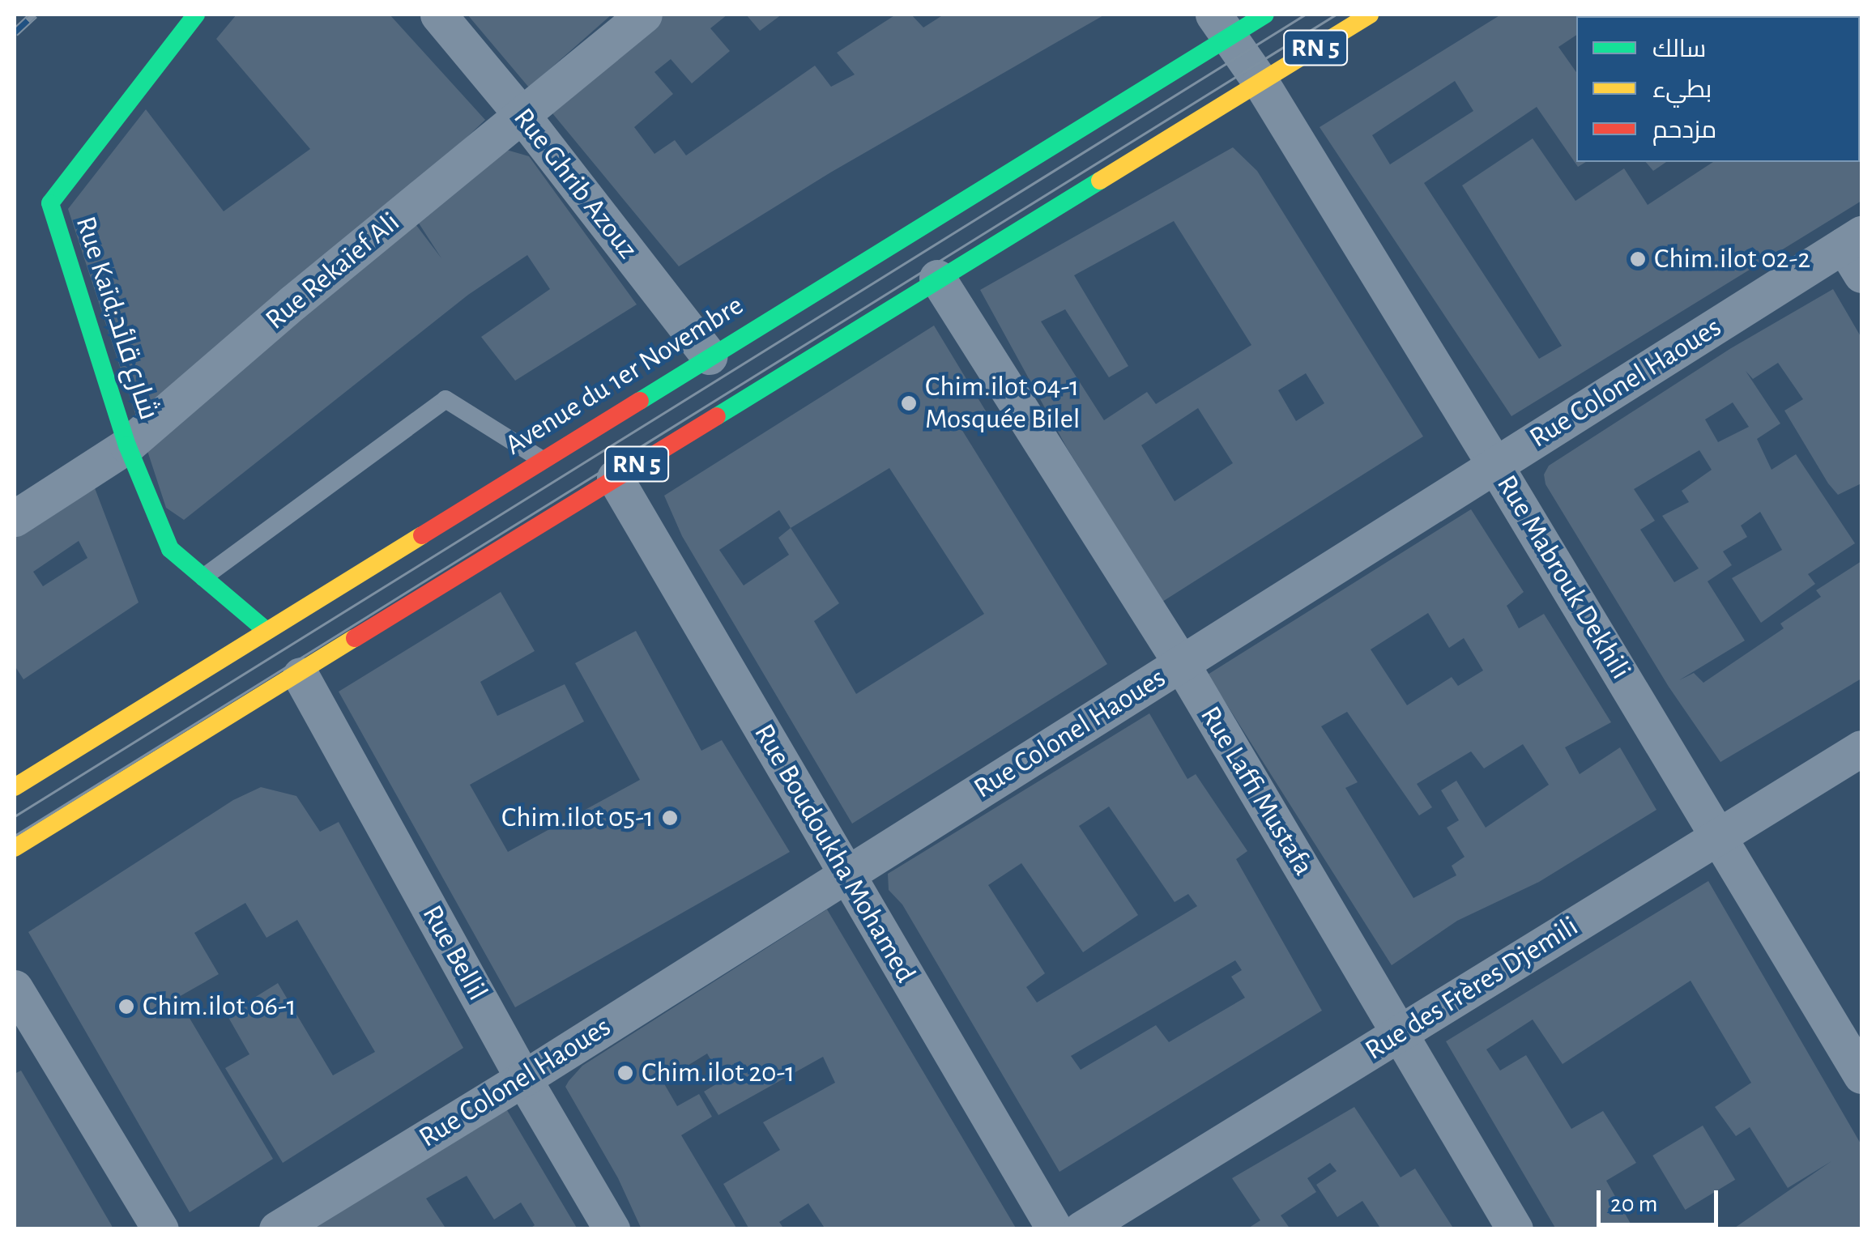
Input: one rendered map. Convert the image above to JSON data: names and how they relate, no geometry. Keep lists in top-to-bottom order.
{
  "streets": {
    "main road": ["RN 5", "Rue Kaïd;شارع قائد", "Avenue du 1er Novembre"],
    "street": [
      "Rue Ghrib Azouz",
      "Rue Rekaïef Ali",
      "Rue Colonel Haoues",
      "Rue Mabrouk Dekhili",
      "Rue Laffi Mustafa",
      "Rue Boudoukha Mohamed",
      "Rue Bellil",
      "Rue des Frères Djemili"
    ]
  },
  "crossings": [
    ["RN 5", "Rue Mabrouk Dekhili"],
    ["RN 5", "Rue Laffi Mustafa"],
    ["RN 5", "Rue Boudoukha Mohamed"],
    ["RN 5", "Rue Bellil"],
    ["Rue Ghrib Azouz", "Rue Rekaïef Ali"],
    ["Rue Ghrib Azouz", "Avenue du 1er Novembre"],
    ["Rue Rekaïef Ali", "Rue Kaïd;شارع قائد"],
    ["Avenue du 1er Novembre", "Rue Mabrouk Dekhili"],
    ["Rue Colonel Haoues", "Rue Mabrouk Dekhili"],
    ["Rue Colonel Haoues", "Rue Laffi Mustafa"],
    ["Rue Colonel Haoues", "Rue Boudoukha Mohamed"],
    ["Rue Colonel Haoues", "Rue Bellil"],
    ["Rue Mabrouk Dekhili", "Rue des Frères Djemili"],
    ["Rue Laffi Mustafa", "Rue des Frères Djemili"]
  ],
  "places": [
    "Chim.ilot 02-2",
    "Chim.ilot 04-1 Mosquée Bilel",
    "Chim.ilot 05-1",
    "Chim.ilot 06-1",
    "Chim.ilot 20-1"
  ],
  "legend": ["سالك", "بطيء", "مزدحم"],
  "scale_bar": "20 m"
}
